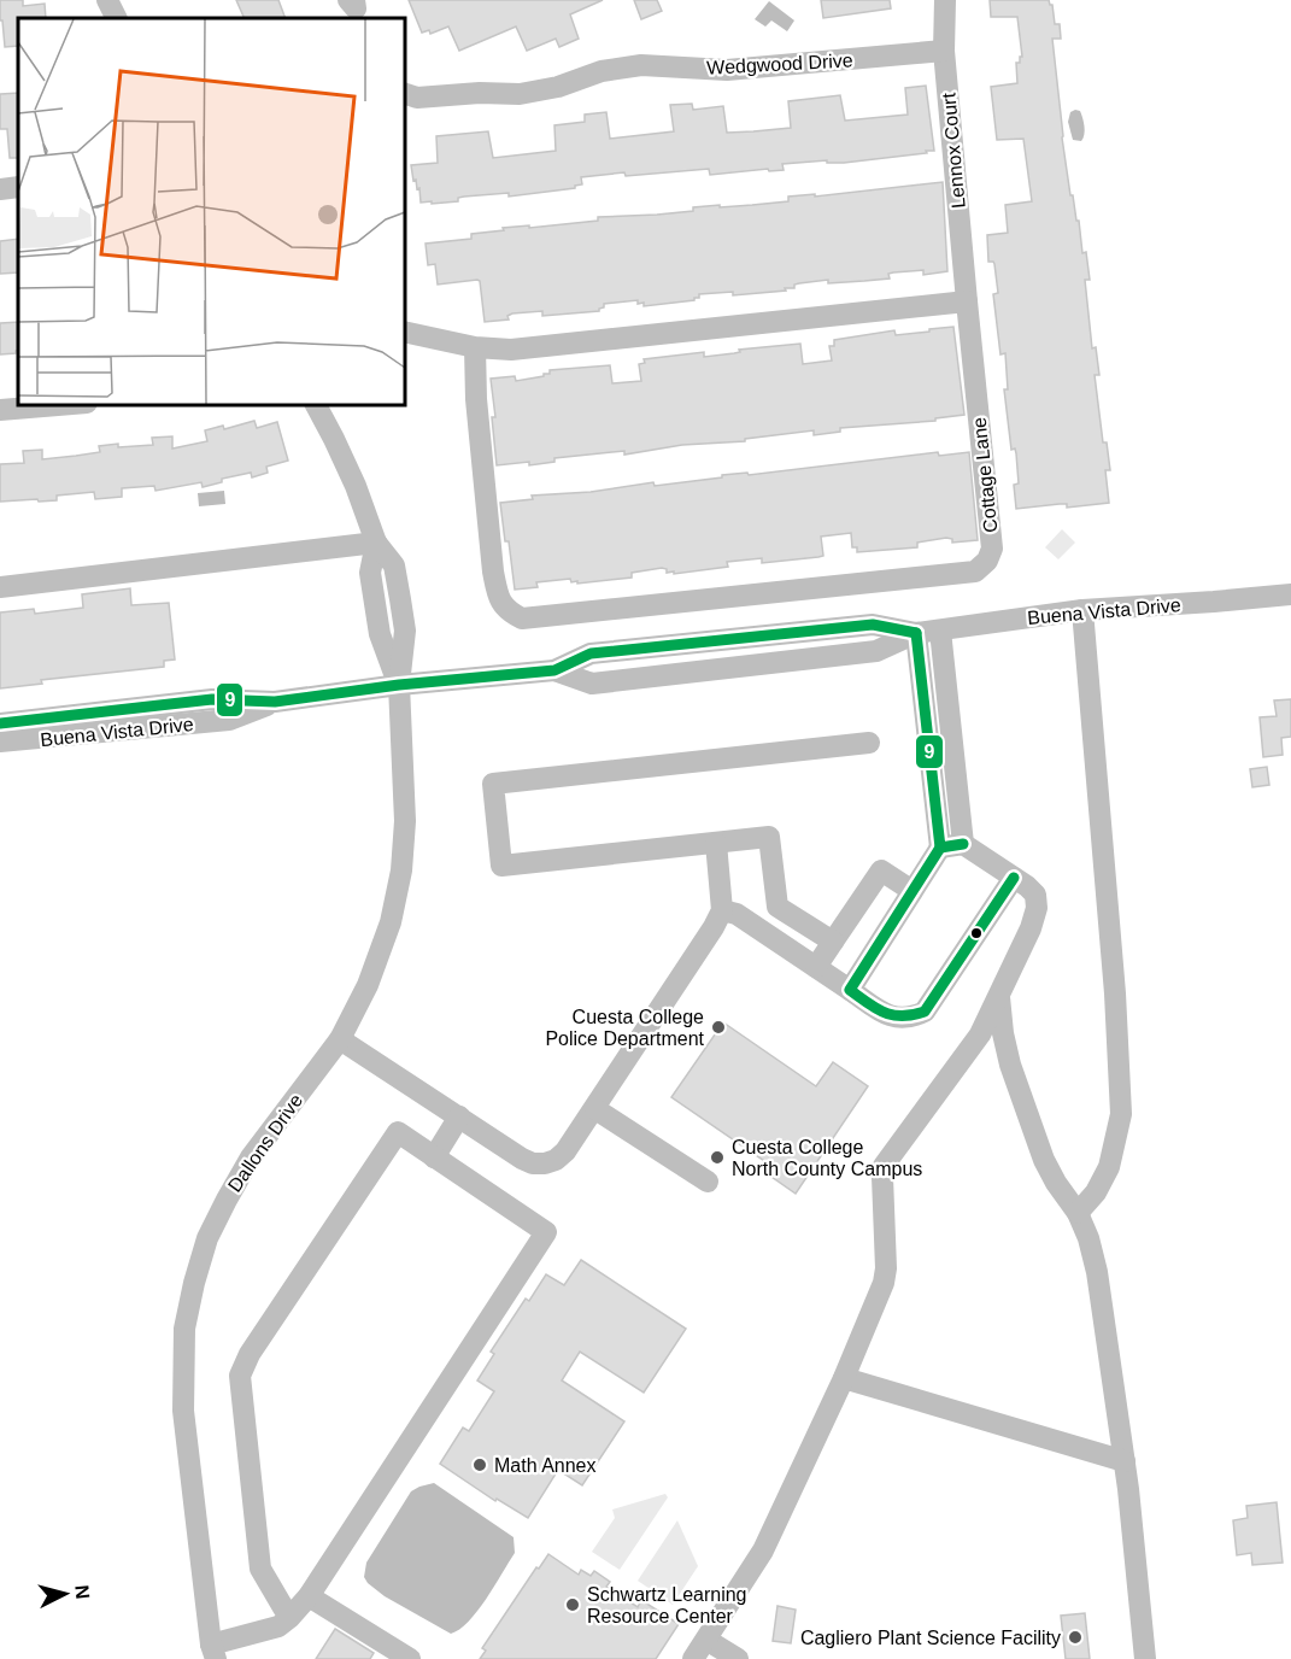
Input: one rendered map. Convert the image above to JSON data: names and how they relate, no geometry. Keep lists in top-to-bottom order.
{
  "streets": {
    "street": [
      "Wedgwood Drive",
      "Lennox Court",
      "Cottage Lane",
      "Buena Vista Drive",
      "Dallons Drive"
    ]
  },
  "crossings": [
    ["Wedgwood Drive", "Lennox Court"],
    ["Lennox Court", "Cottage Lane"],
    ["Buena Vista Drive", "Dallons Drive"]
  ],
  "places": [
    "Cuesta College Police Department",
    "Cuesta College North County Campus",
    "Math Annex",
    "Schwartz Learning Resource Center",
    "Cagliero Plant Science Facility"
  ],
  "lines": ["transit line 9"],
  "north": "right"
}
